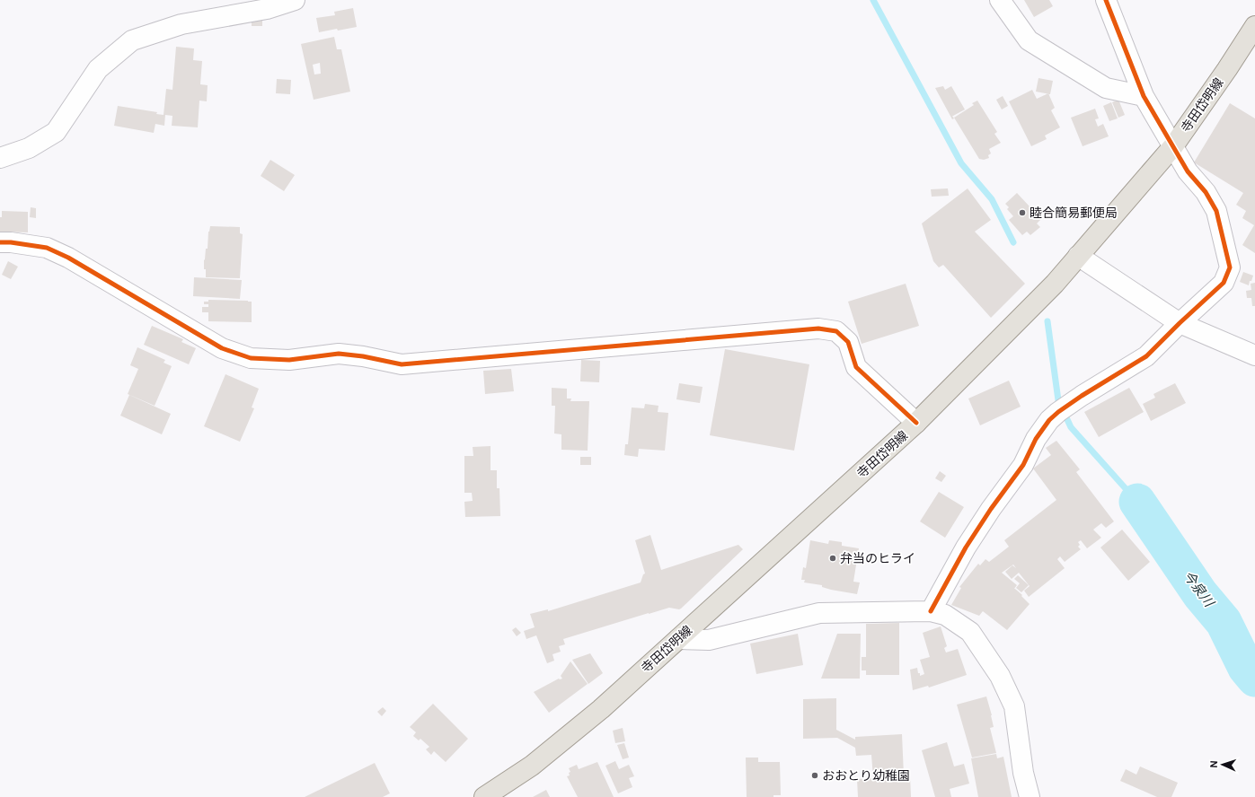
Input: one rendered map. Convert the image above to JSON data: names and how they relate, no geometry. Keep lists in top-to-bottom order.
{
  "streets": {
    "main road": ["寺田岱明線"]
  },
  "water": ["今泉川"],
  "places": ["睦合簡易郵便局", "弁当のヒライ", "おおとり幼稚園"],
  "north": "left"
}
